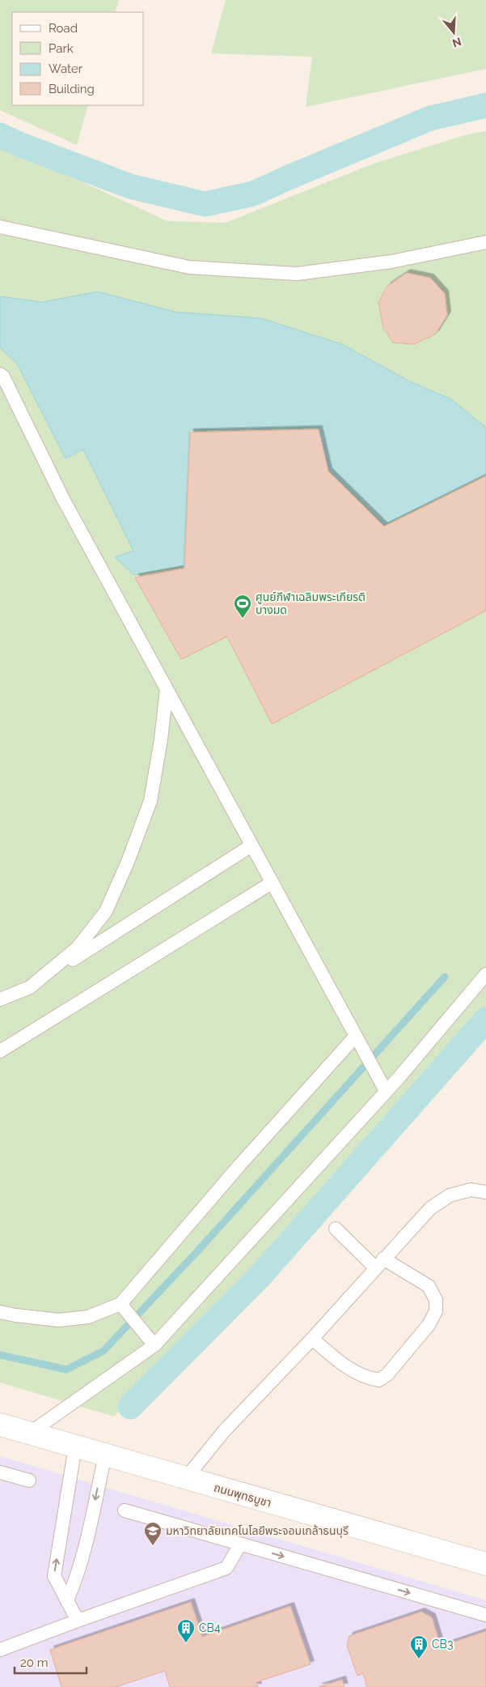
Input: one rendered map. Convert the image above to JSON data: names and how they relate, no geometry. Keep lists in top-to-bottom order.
{
  "streets": {
    "main road": ["ถนนพุทธบูชา"]
  },
  "places": {
    "sports": ["ศูนย์กีฬาเฉลิมพระเกียรติ บางมด"],
    "school or university": ["มหาวิทยาลัยเทคโนโลยีพระจอมเกล้าธนบุรี"],
    "building": ["CB4", "CB3"]
  },
  "legend": [
    "Road",
    "Park",
    "Water",
    "Building"
  ],
  "scale_bar": "20 m",
  "north": "bottom"
}
